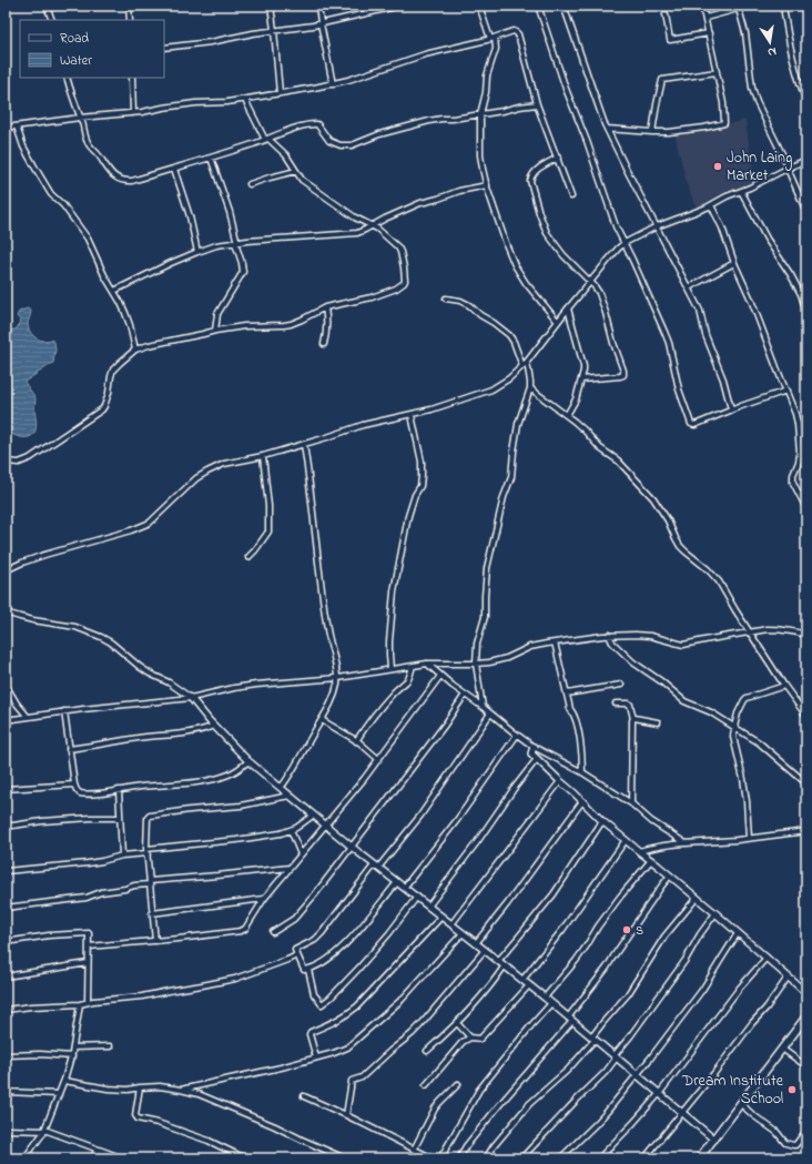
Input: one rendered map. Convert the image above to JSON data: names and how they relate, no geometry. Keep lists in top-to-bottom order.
{
  "places": ["John Laing Market", "s", "Dream Institute School"],
  "legend": ["Road", "Water"],
  "north": "bottom"
}
